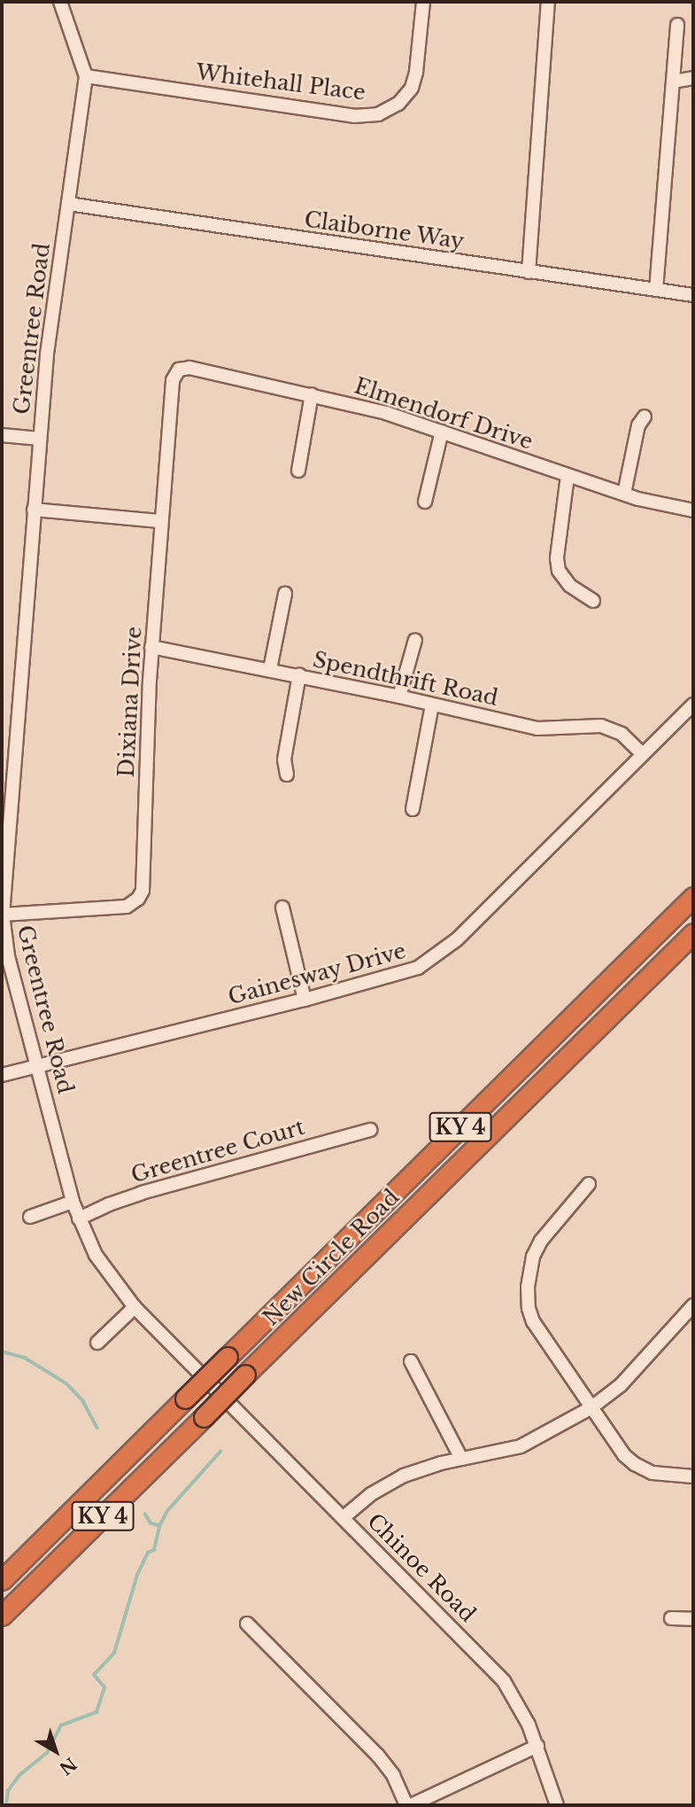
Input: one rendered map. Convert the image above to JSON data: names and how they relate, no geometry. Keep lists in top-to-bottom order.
{
  "streets": {
    "highway": ["KY 4", "New Circle Road"],
    "street": [
      "Whitehall Place",
      "Claiborne Way",
      "Greentree Road",
      "Elmendorf Drive",
      "Spendthrift Road",
      "Dixiana Drive",
      "Gainesway Drive",
      "Greentree Court",
      "Chinoe Road"
    ]
  },
  "crossings": [
    ["Whitehall Place", "Greentree Road"],
    ["Claiborne Way", "Greentree Road"],
    ["Greentree Road", "Dixiana Drive"],
    ["Greentree Road", "Gainesway Drive"],
    ["Greentree Road", "Greentree Court"],
    ["Greentree Road", "Chinoe Road"],
    ["Elmendorf Drive", "Dixiana Drive"],
    ["Spendthrift Road", "Dixiana Drive"],
    ["Spendthrift Road", "Gainesway Drive"]
  ],
  "north": "bottom right"
}
